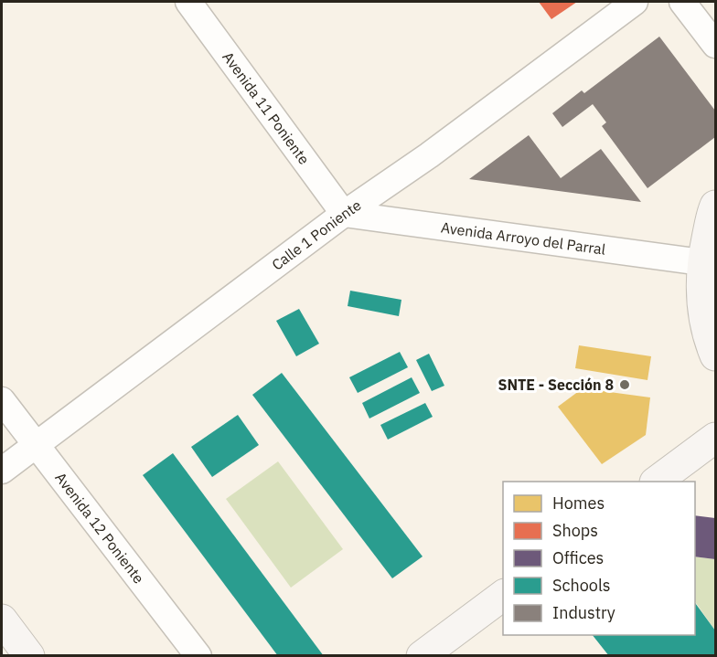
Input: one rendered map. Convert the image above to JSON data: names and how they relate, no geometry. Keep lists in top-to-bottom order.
{
  "streets": {
    "street": [
      "Avenida 11 Poniente",
      "Calle 1 Poniente",
      "Avenida Arroyo del Parral",
      "Avenida 12 Poniente"
    ]
  },
  "crossings": [
    ["Avenida 11 Poniente", "Calle 1 Poniente"],
    ["Avenida 11 Poniente", "Avenida Arroyo del Parral"],
    ["Calle 1 Poniente", "Avenida Arroyo del Parral"],
    ["Calle 1 Poniente", "Avenida 12 Poniente"]
  ],
  "places": ["SNTE - Sección 8"],
  "legend": [
    "Homes",
    "Shops",
    "Offices",
    "Schools",
    "Industry"
  ]
}
